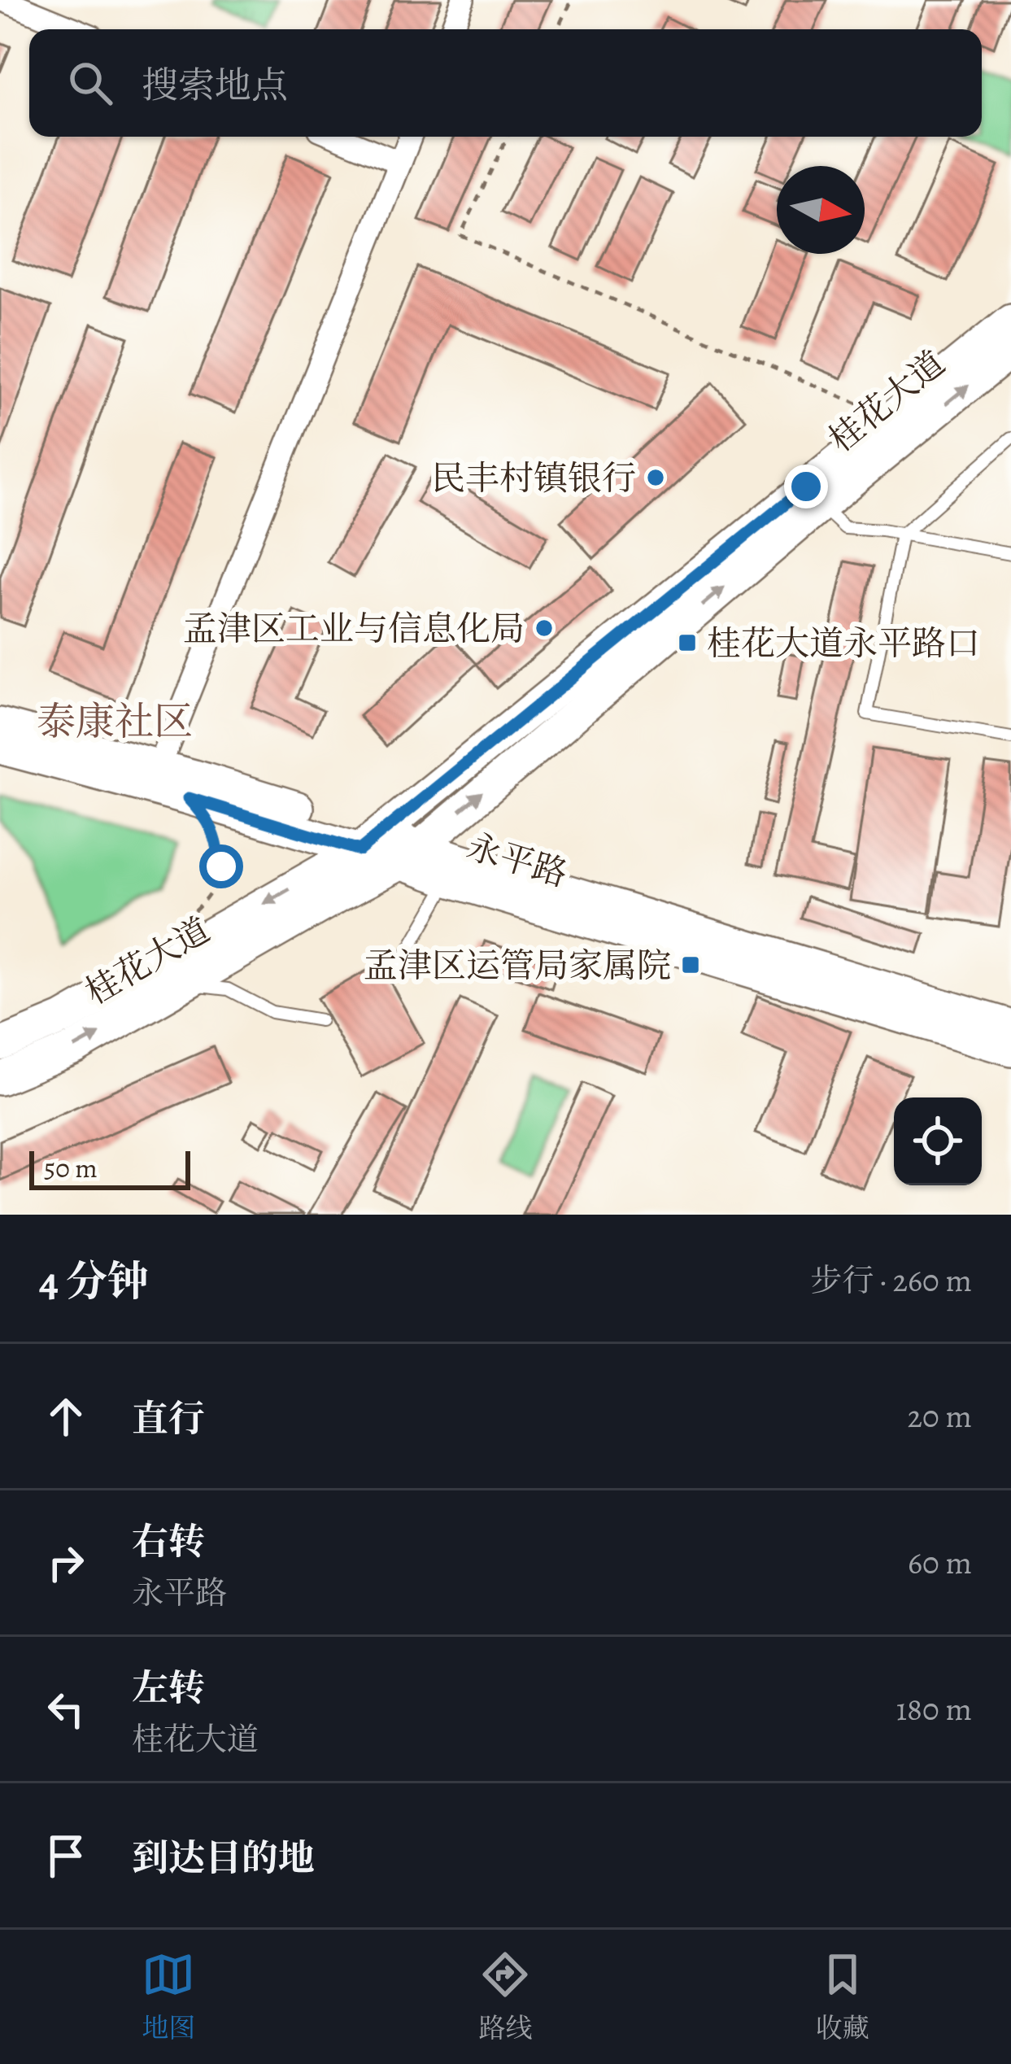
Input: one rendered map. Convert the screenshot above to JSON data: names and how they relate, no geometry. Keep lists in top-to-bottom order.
{
  "streets": {
    "main road": ["桂花大道", "永平路"]
  },
  "crossings": [
    ["桂花大道", "永平路"]
  ],
  "districts": ["泰康社区"],
  "places": {
    "other": ["民丰村镇银行", "孟津区工业与信息化局"],
    "transit": ["桂花大道永平路口", "孟津区运管局家属院"]
  },
  "scale_bar": "50 m",
  "north": "right",
  "page": {
    "search": "搜索地点",
    "scale": "50 m",
    "heading": ["4 分钟", "步行 · 260 m"],
    "list": [
      ["直行", "20 m"],
      ["右转", "永平路", "60 m"],
      ["左转", "桂花大道", "180 m"],
      "到达目的地"
    ],
    "nav": ["地图", "路线", "收藏"]
  }
}
